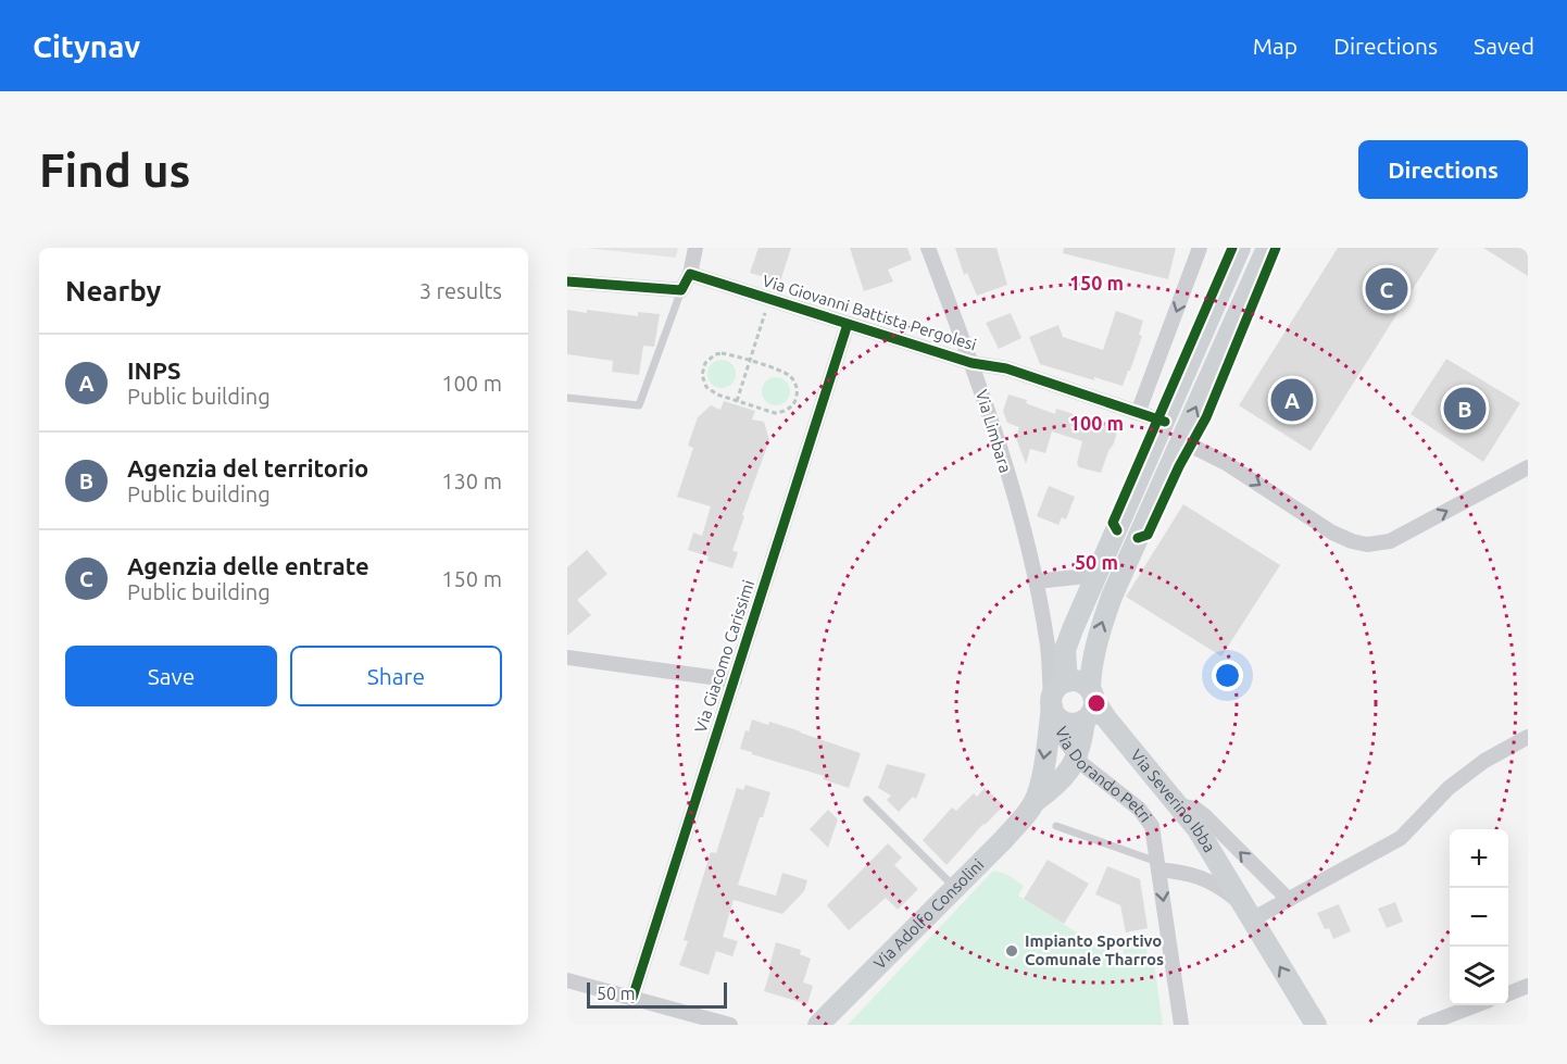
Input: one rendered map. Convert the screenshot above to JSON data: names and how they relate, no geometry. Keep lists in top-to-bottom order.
{
  "streets": {
    "street": [
      "Via Giovanni Battista Pergolesi",
      "Via Limbara",
      "Via Giacomo Carissimi",
      "Via Dorando Petri",
      "Via Severino Ibba",
      "Via Adolfo Consolini"
    ]
  },
  "crossings": [
    ["Via Giovanni Battista Pergolesi", "Via Limbara"],
    ["Via Giovanni Battista Pergolesi", "Via Giacomo Carissimi"],
    ["Via Limbara", "Via Dorando Petri"],
    ["Via Limbara", "Via Severino Ibba"],
    ["Via Limbara", "Via Adolfo Consolini"],
    ["Via Dorando Petri", "Via Severino Ibba"],
    ["Via Dorando Petri", "Via Adolfo Consolini"],
    ["Via Severino Ibba", "Via Adolfo Consolini"]
  ],
  "one_way": ["Via Dorando Petri"],
  "places": ["Impianto Sportivo Comunale Tharros"],
  "scale_bar": "50 m",
  "page": {
    "header": "Citynav",
    "nav": ["Map", "Directions", "Saved"],
    "buttons": [
      "Directions",
      ["Save", "Share"]
    ],
    "title": "Find us",
    "heading": ["Nearby", "3 results"],
    "pins": ["C", "A", "B"],
    "list": [
      {
        "mark": "A",
        "name": "INPS",
        "note": "Public building",
        "value": "100 m"
      },
      {
        "mark": "B",
        "name": "Agenzia del territorio",
        "note": "Public building",
        "value": "130 m"
      },
      {
        "mark": "C",
        "name": "Agenzia delle entrate",
        "note": "Public building",
        "value": "150 m"
      }
    ],
    "map_buttons": ["+", "−"],
    "scale": "50 m"
  },
  "rings": ["150 m", "100 m", "50 m"]
}
